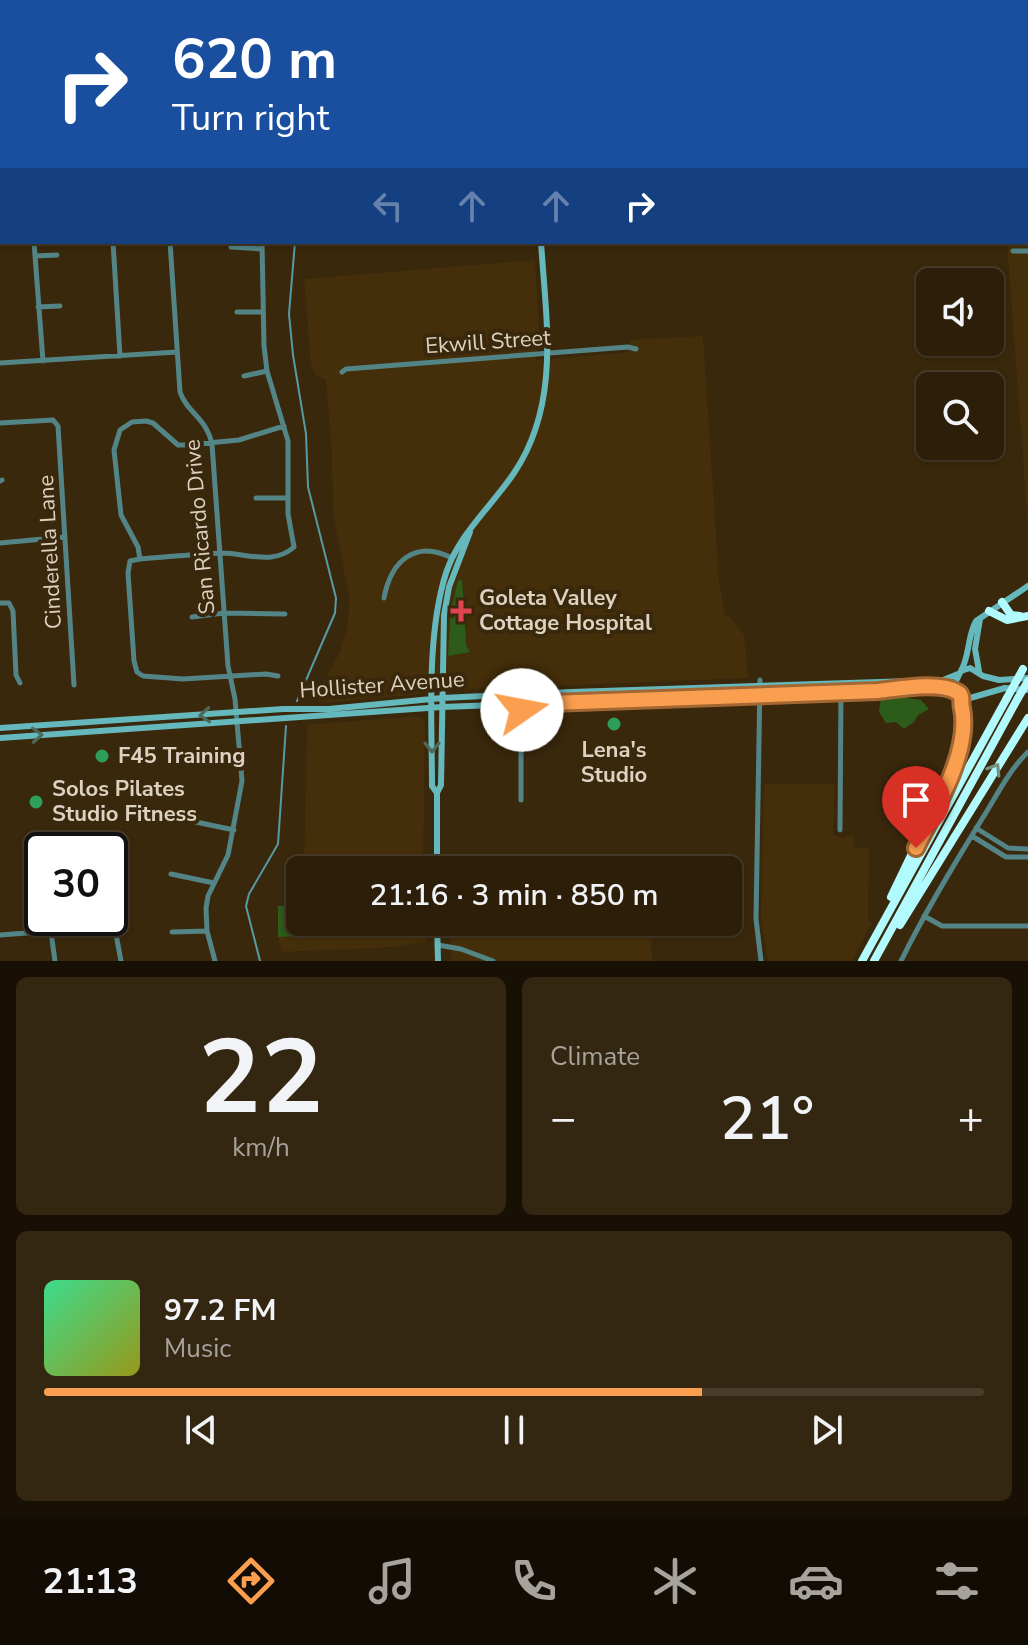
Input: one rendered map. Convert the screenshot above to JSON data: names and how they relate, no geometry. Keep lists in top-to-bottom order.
{
  "streets": {
    "main road": ["Hollister Avenue"],
    "street": ["Ekwill Street", "San Ricardo Drive", "Cinderella Lane"]
  },
  "crossings": [
    ["San Ricardo Drive", "Hollister Avenue"]
  ],
  "places": {
    "health": ["Goleta Valley Cottage Hospital"],
    "other": ["Lena's Studio", "F45 Training", "Solos Pilates Studio Fitness"]
  },
  "page": {
    "turn": ["620 m", "Turn right"],
    "limit": "30",
    "trip": "21:16 · 3 min · 850 m",
    "tile": [
      ["22", "km/h"],
      "Climate"
    ],
    "heat": ["−", "21°", "+"],
    "song": ["97.2 FM", "Music"],
    "tabs": "21:13"
  }
}
